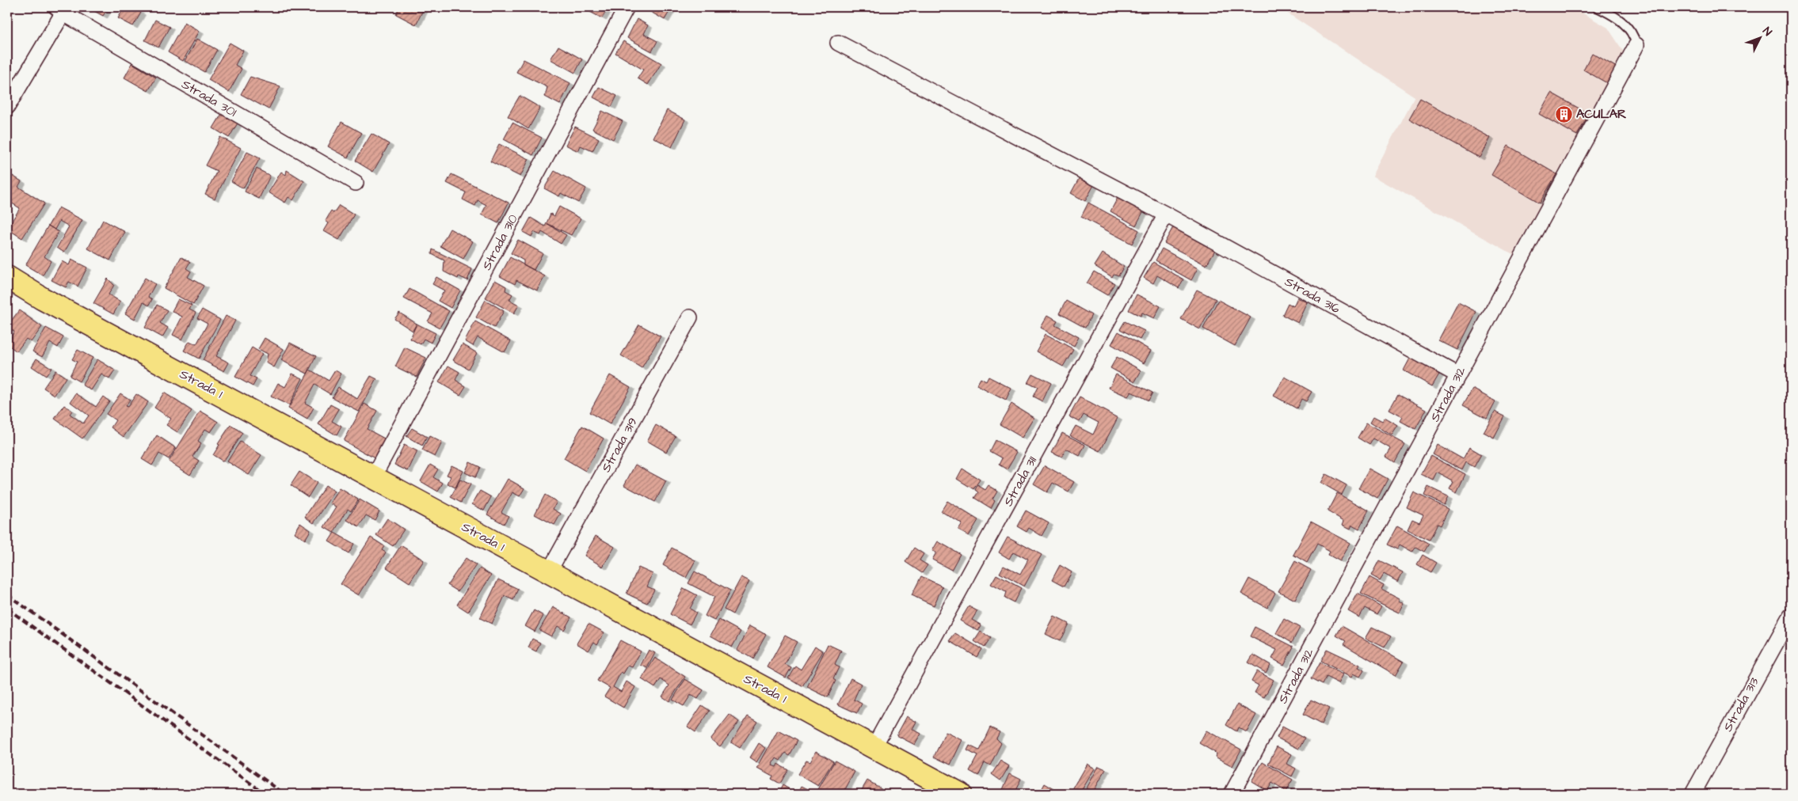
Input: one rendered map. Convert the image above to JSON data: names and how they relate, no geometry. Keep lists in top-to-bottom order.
{
  "streets": {
    "main road": ["Strada 1"],
    "street": [
      "Strada 301",
      "Strada 310",
      "Strada 316",
      "Strada 312",
      "Strada 319",
      "Strada 311",
      "Strada 313"
    ]
  },
  "crossings": [
    ["Strada 310", "Strada 1"],
    ["Strada 316", "Strada 312"],
    ["Strada 316", "Strada 311"],
    ["Strada 1", "Strada 319"],
    ["Strada 1", "Strada 311"]
  ],
  "places": {
    "building": ["ACULAR"]
  },
  "north": "top right"
}
